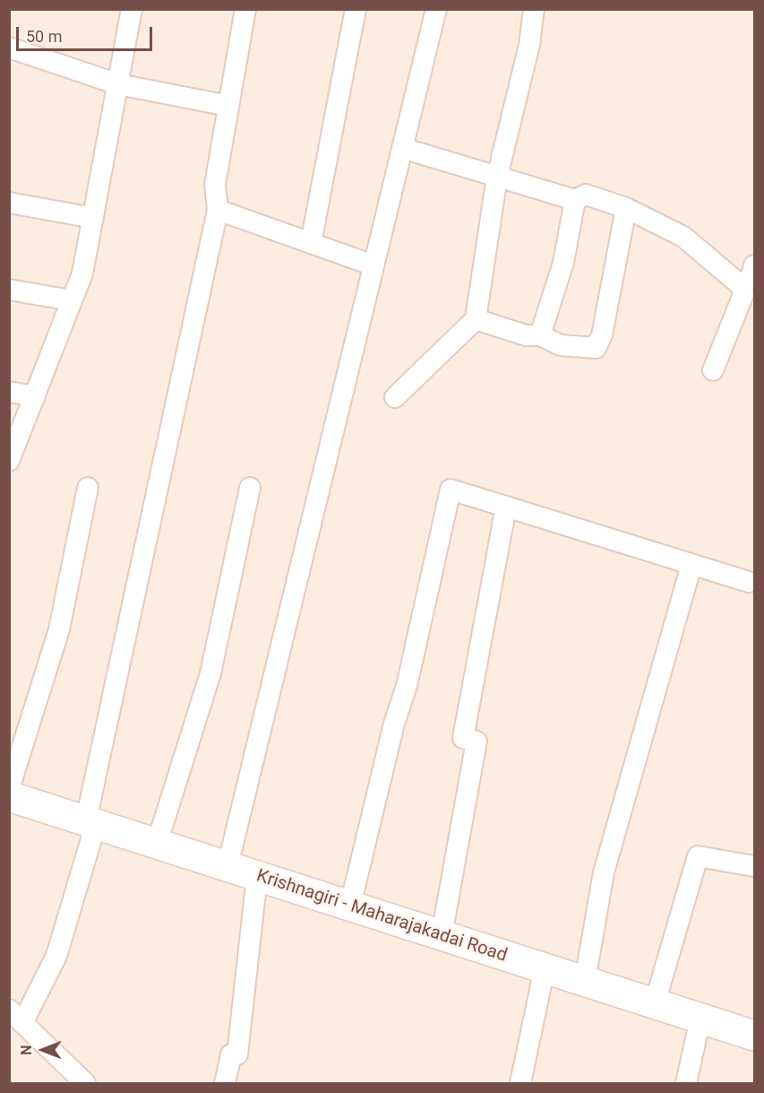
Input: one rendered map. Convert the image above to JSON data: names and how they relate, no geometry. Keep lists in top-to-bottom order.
{
  "streets": {
    "main road": ["Krishnagiri - Maharajakadai Road"]
  },
  "scale_bar": "50 m",
  "north": "left"
}
